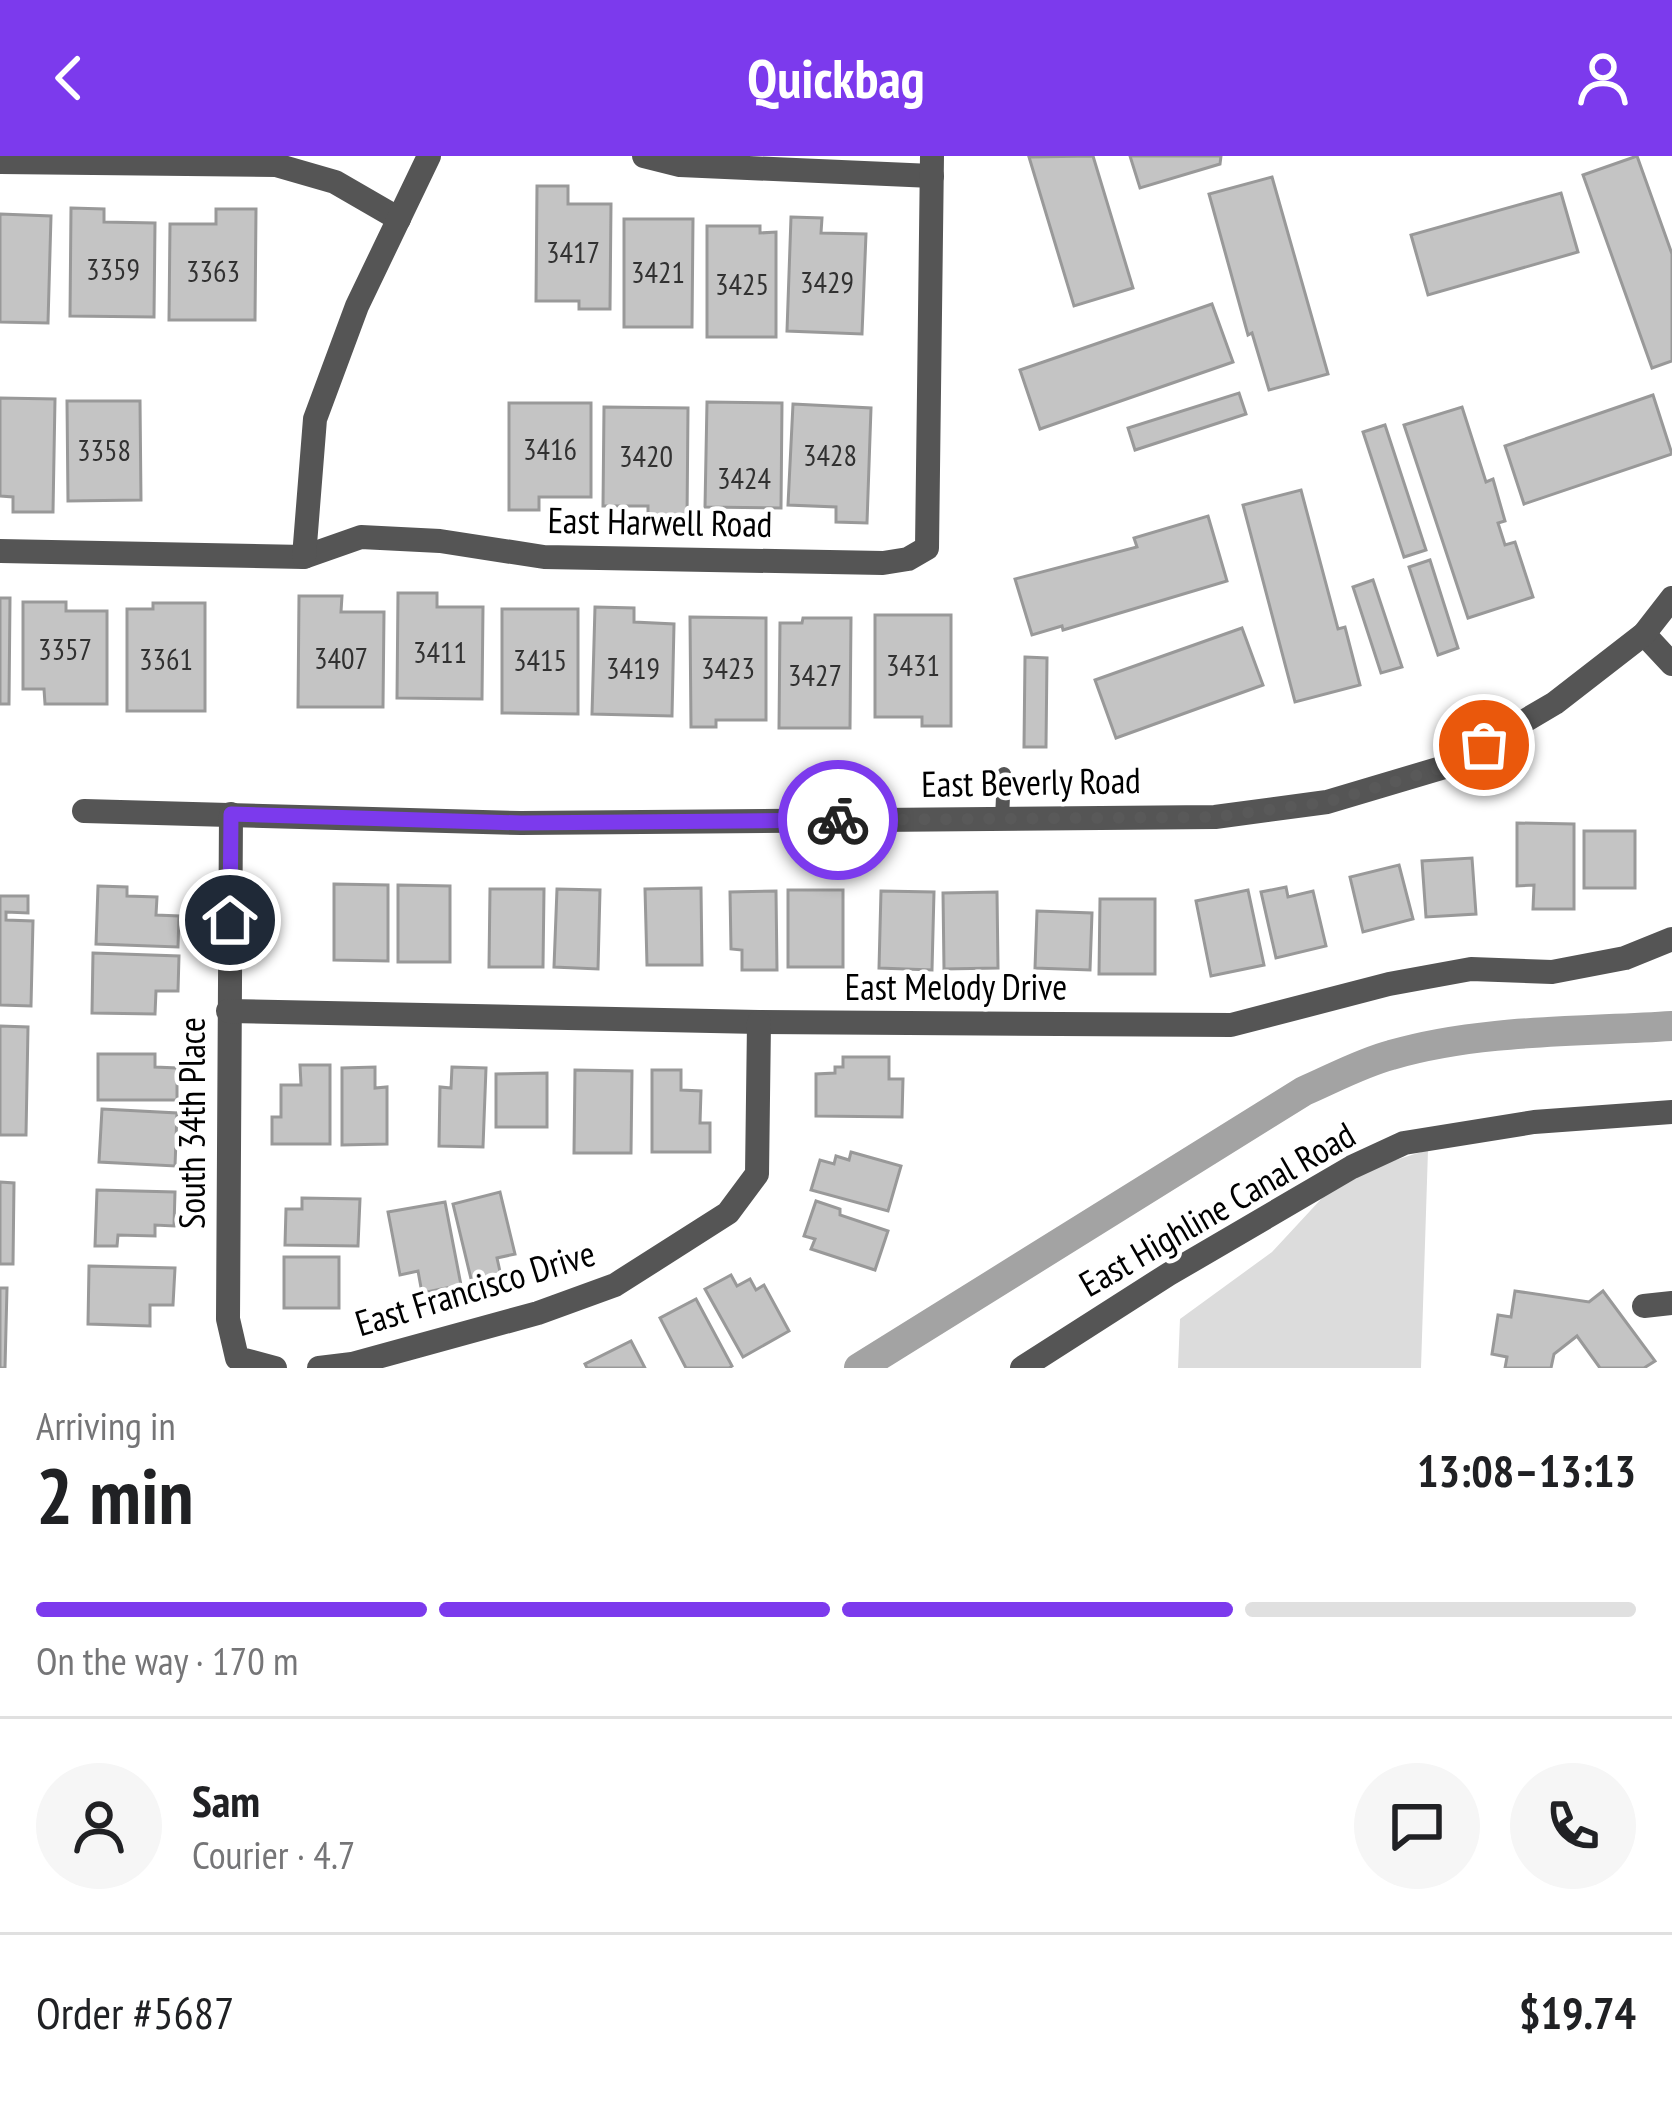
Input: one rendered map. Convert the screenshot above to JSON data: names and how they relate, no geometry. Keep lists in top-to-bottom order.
{
  "streets": {
    "street": [
      "East Harwell Road",
      "East Beverly Road",
      "East Melody Drive",
      "South 34th Place",
      "East Highline Canal Road",
      "East Francisco Drive"
    ]
  },
  "crossings": [
    ["East Beverly Road", "South 34th Place"],
    ["East Melody Drive", "South 34th Place"],
    ["East Melody Drive", "East Francisco Drive"]
  ],
  "house_numbers": [
    "3417",
    "3359",
    "3363",
    "3421",
    "3429",
    "3425",
    "3416",
    "3358",
    "3428",
    "3420",
    "3424",
    "3357",
    "3411",
    "3407",
    "3361",
    "3415",
    "3431",
    "3419",
    "3423",
    "3427"
  ],
  "page": {
    "header": "Quickbag",
    "heading": ["2 min", "Arriving in", "13:08–13:13"],
    "panel": [
      "Sam",
      "Courier · 4.7",
      "Order #5687",
      "$19.74"
    ],
    "bar": "On the way · 170 m"
  }
}
